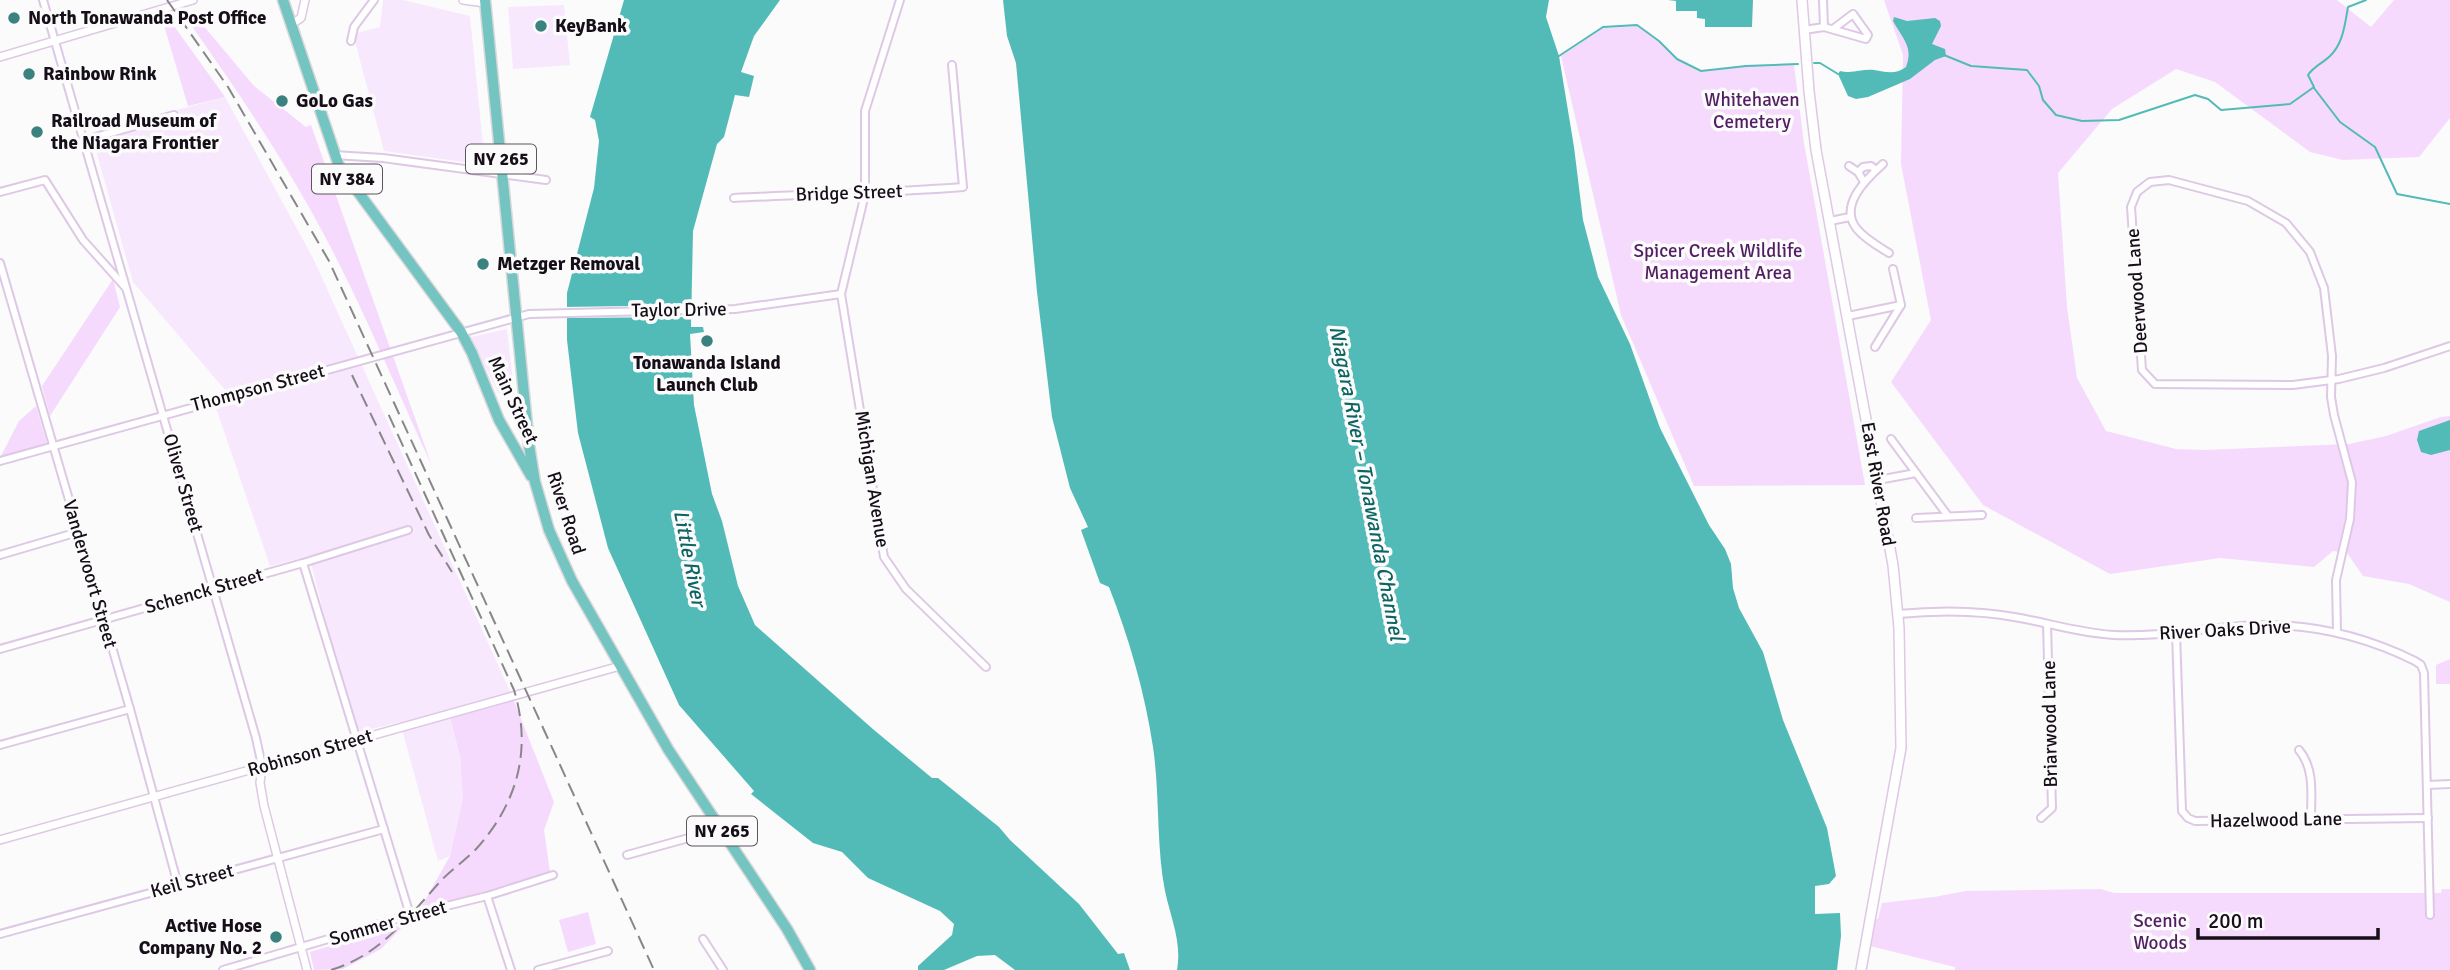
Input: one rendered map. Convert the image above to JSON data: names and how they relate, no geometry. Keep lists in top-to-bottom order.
{
  "streets": {
    "main road": [
      "NY 265",
      "NY 384",
      "Main Street",
      "East River Road",
      "River Road"
    ],
    "street": [
      "Bridge Street",
      "Deerwood Lane",
      "Taylor Drive",
      "Thompson Street",
      "Michigan Avenue",
      "Oliver Street",
      "Vandervoort Street",
      "Schenck Street",
      "River Oaks Drive",
      "Briarwood Lane",
      "Robinson Street",
      "Hazelwood Lane",
      "Keil Street",
      "Sommer Street"
    ]
  },
  "crossings": [
    ["NY 384", "Thompson Street"],
    ["NY 384", "Main Street"],
    ["Taylor Drive", "Thompson Street"],
    ["Taylor Drive", "Michigan Avenue"],
    ["Taylor Drive", "River Road"],
    ["Thompson Street", "Main Street"],
    ["Thompson Street", "Oliver Street"],
    ["Thompson Street", "River Road"],
    ["Thompson Street", "Vandervoort Street"],
    ["Main Street", "River Road"],
    ["Oliver Street", "Schenck Street"],
    ["Oliver Street", "Robinson Street"],
    ["Oliver Street", "Keil Street"],
    ["Oliver Street", "Sommer Street"],
    ["East River Road", "River Oaks Drive"],
    ["River Road", "Robinson Street"],
    ["Vandervoort Street", "Schenck Street"],
    ["Vandervoort Street", "Robinson Street"],
    ["Vandervoort Street", "Keil Street"],
    ["River Oaks Drive", "Briarwood Lane"],
    ["River Oaks Drive", "Hazelwood Lane"]
  ],
  "water": ["Niagara River – Tonawanda Channel", "Little River"],
  "parks": ["Whitehaven Cemetery", "Spicer Creek Wildlife Management Area", "Scenic Woods"],
  "places": [
    "North Tonawanda Post Office",
    "KeyBank",
    "Rainbow Rink",
    "GoLo Gas",
    "Railroad Museum of the Niagara Frontier",
    "Metzger Removal",
    "Tonawanda Island Launch Club",
    "Active Hose Company No. 2"
  ],
  "scale_bar": "200 m"
}
